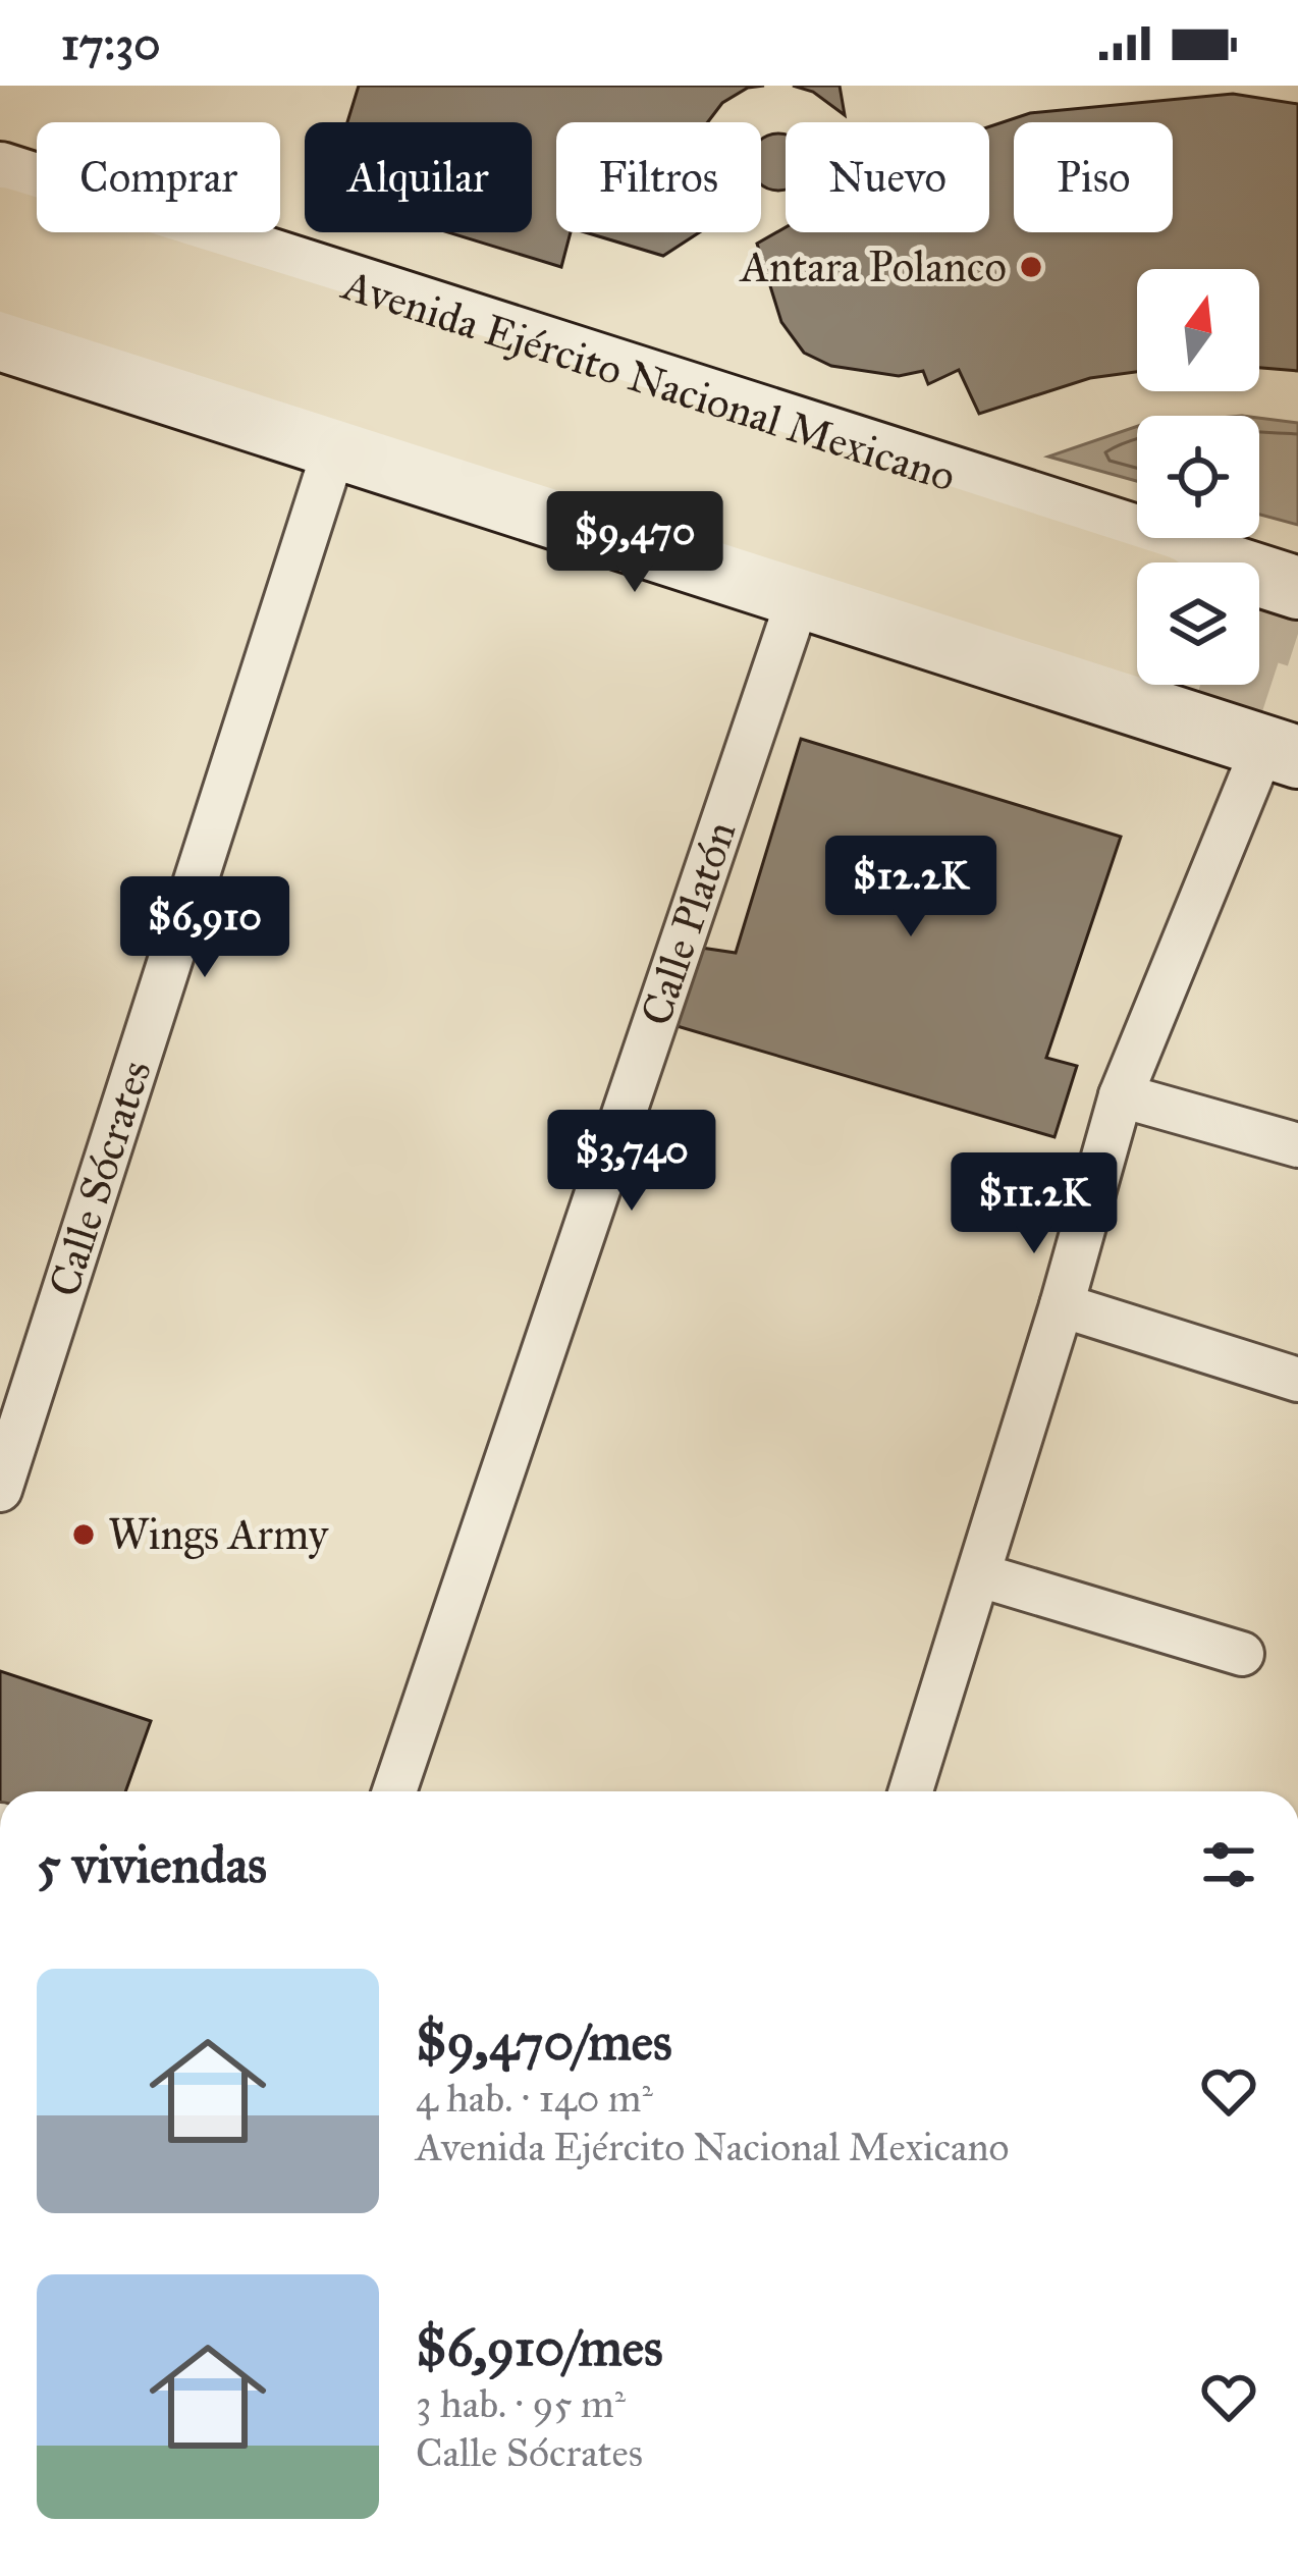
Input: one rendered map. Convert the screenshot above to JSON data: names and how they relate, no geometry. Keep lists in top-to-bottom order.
{
  "streets": {
    "main road": ["Avenida Ejército Nacional Mexicano"],
    "street": ["Calle Platón", "Calle Sócrates"]
  },
  "places": ["Antara Polanco", "Wings Army"],
  "north": "top",
  "page": {
    "status": "17:30",
    "chip": [
      "Comprar",
      "Alquilar",
      "Filtros",
      "Nuevo",
      "Piso"
    ],
    "price": [
      "$9,470",
      "$12.2K",
      "$6,910",
      "$3,740",
      "$11.2K"
    ],
    "heading": "5 viviendas",
    "list": [
      {
        "name": "$9,470/mes",
        "note": "4 hab. · 140 m² · Avenida Ejército Nacional Mexicano"
      },
      {
        "name": "$6,910/mes",
        "note": "3 hab. · 95 m² · Calle Sócrates"
      }
    ]
  }
}
